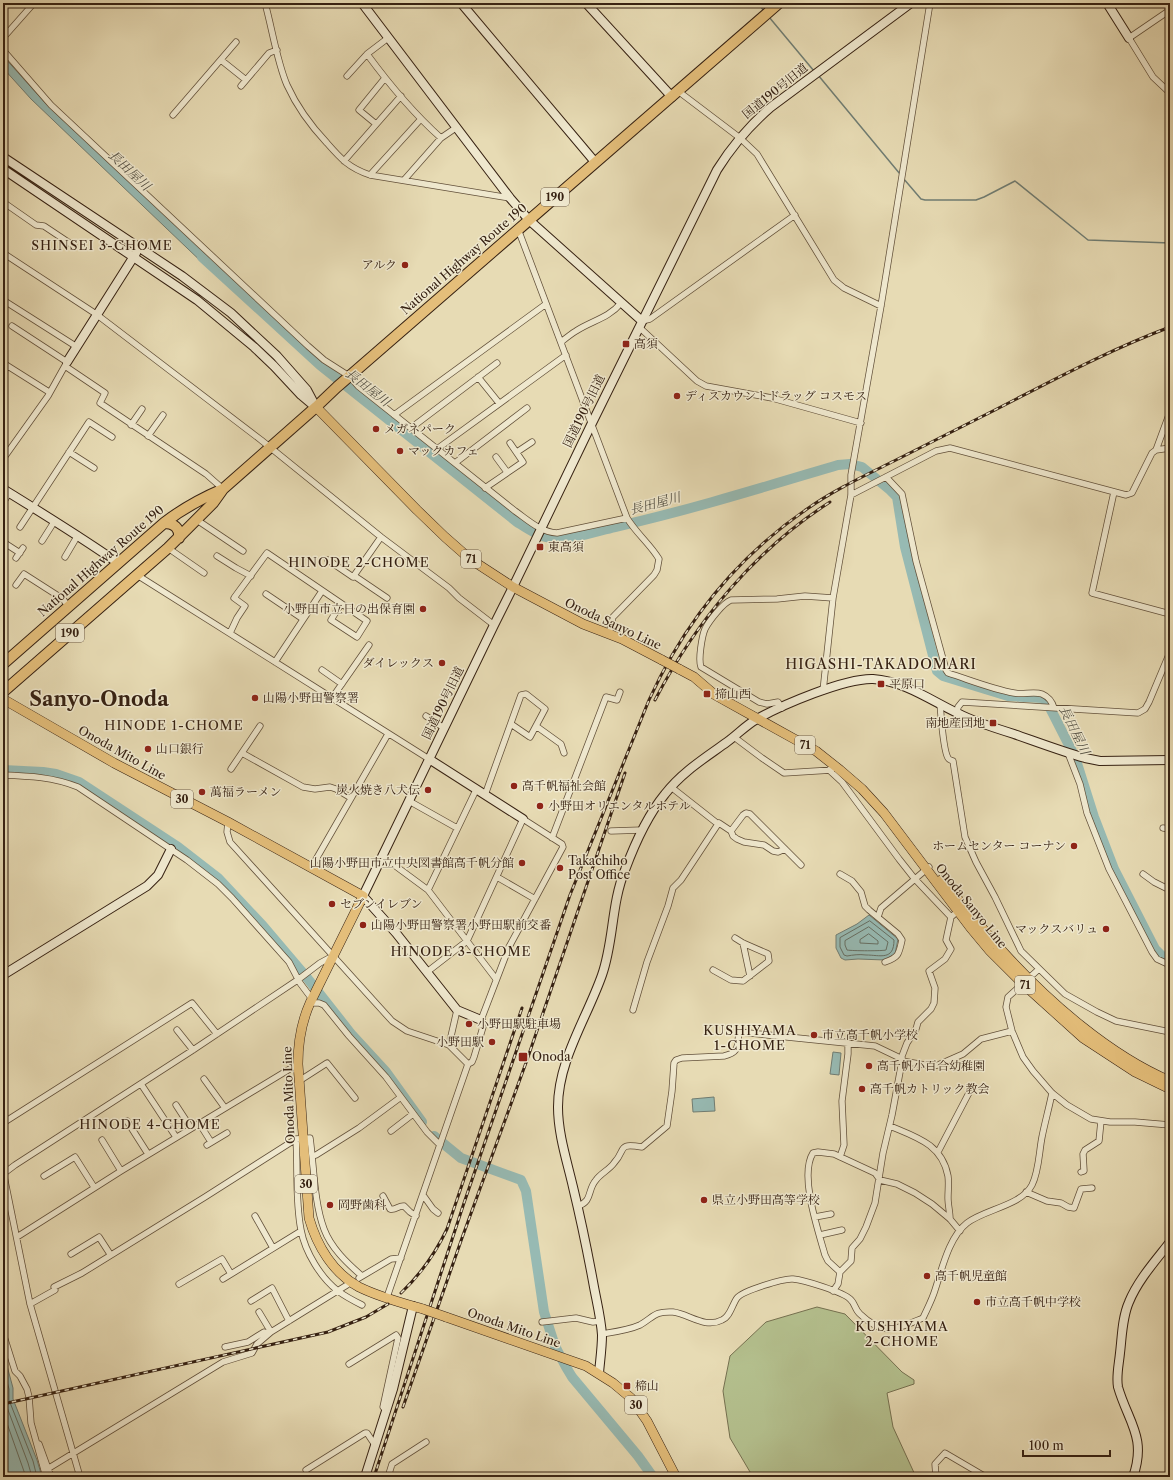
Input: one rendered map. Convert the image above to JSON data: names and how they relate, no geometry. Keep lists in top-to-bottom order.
{
  "streets": {
    "highway": ["190", "National Highway Route 190"],
    "main road": [
      "71",
      "Onoda Sanyo Line",
      "Onoda Mito Line",
      "30"
    ],
    "street": ["国道190号旧道"]
  },
  "crossings": [
    ["国道190号旧道", "Onoda Sanyo Line"],
    ["国道190号旧道", "Onoda Mito Line"],
    ["National Highway Route 190", "Onoda Sanyo Line"]
  ],
  "districts": [
    "SHINSEI 3-CHOME",
    "HINODE 2-CHOME",
    "HIGASHI-TAKADOMARI",
    "Sanyo-Onoda",
    "HINODE 1-CHOME",
    "HINODE 3-CHOME",
    "KUSHIYAMA 1-CHOME",
    "HINODE 4-CHOME",
    "KUSHIYAMA 2-CHOME"
  ],
  "water": ["長田屋川"],
  "places": {
    "other": [
      "アルク",
      "ディスカウントドラッグ コスモス",
      "メガネパーク",
      "マックカフェ",
      "小野田市立日の出保育園",
      "ダイレックス",
      "山陽小野田警察署",
      "山口銀行",
      "高千帆福祉会館",
      "炭火焼き八犬伝",
      "萬福ラーメン",
      "小野田オリエンタルホテル",
      "ホームセンター コーナン",
      "山陽小野田市立中央図書館高千帆分館",
      "Takachiho Post Office",
      "セブンイレブン",
      "山陽小野田警察署小野田駅前交番",
      "マックスバリュ",
      "小野田駅駐車場",
      "市立高千帆小学校",
      "小野田駅",
      "高千帆小百合幼稚園",
      "高千帆カトリック教会",
      "県立小野田高等学校",
      "岡野歯科",
      "高千帆児童館",
      "市立高千帆中学校"
    ],
    "transit": [
      "高須",
      "東高須",
      "平原口",
      "揥山西",
      "南地産団地",
      "Onoda",
      "楴山"
    ]
  },
  "scale_bar": "100 m"
}
